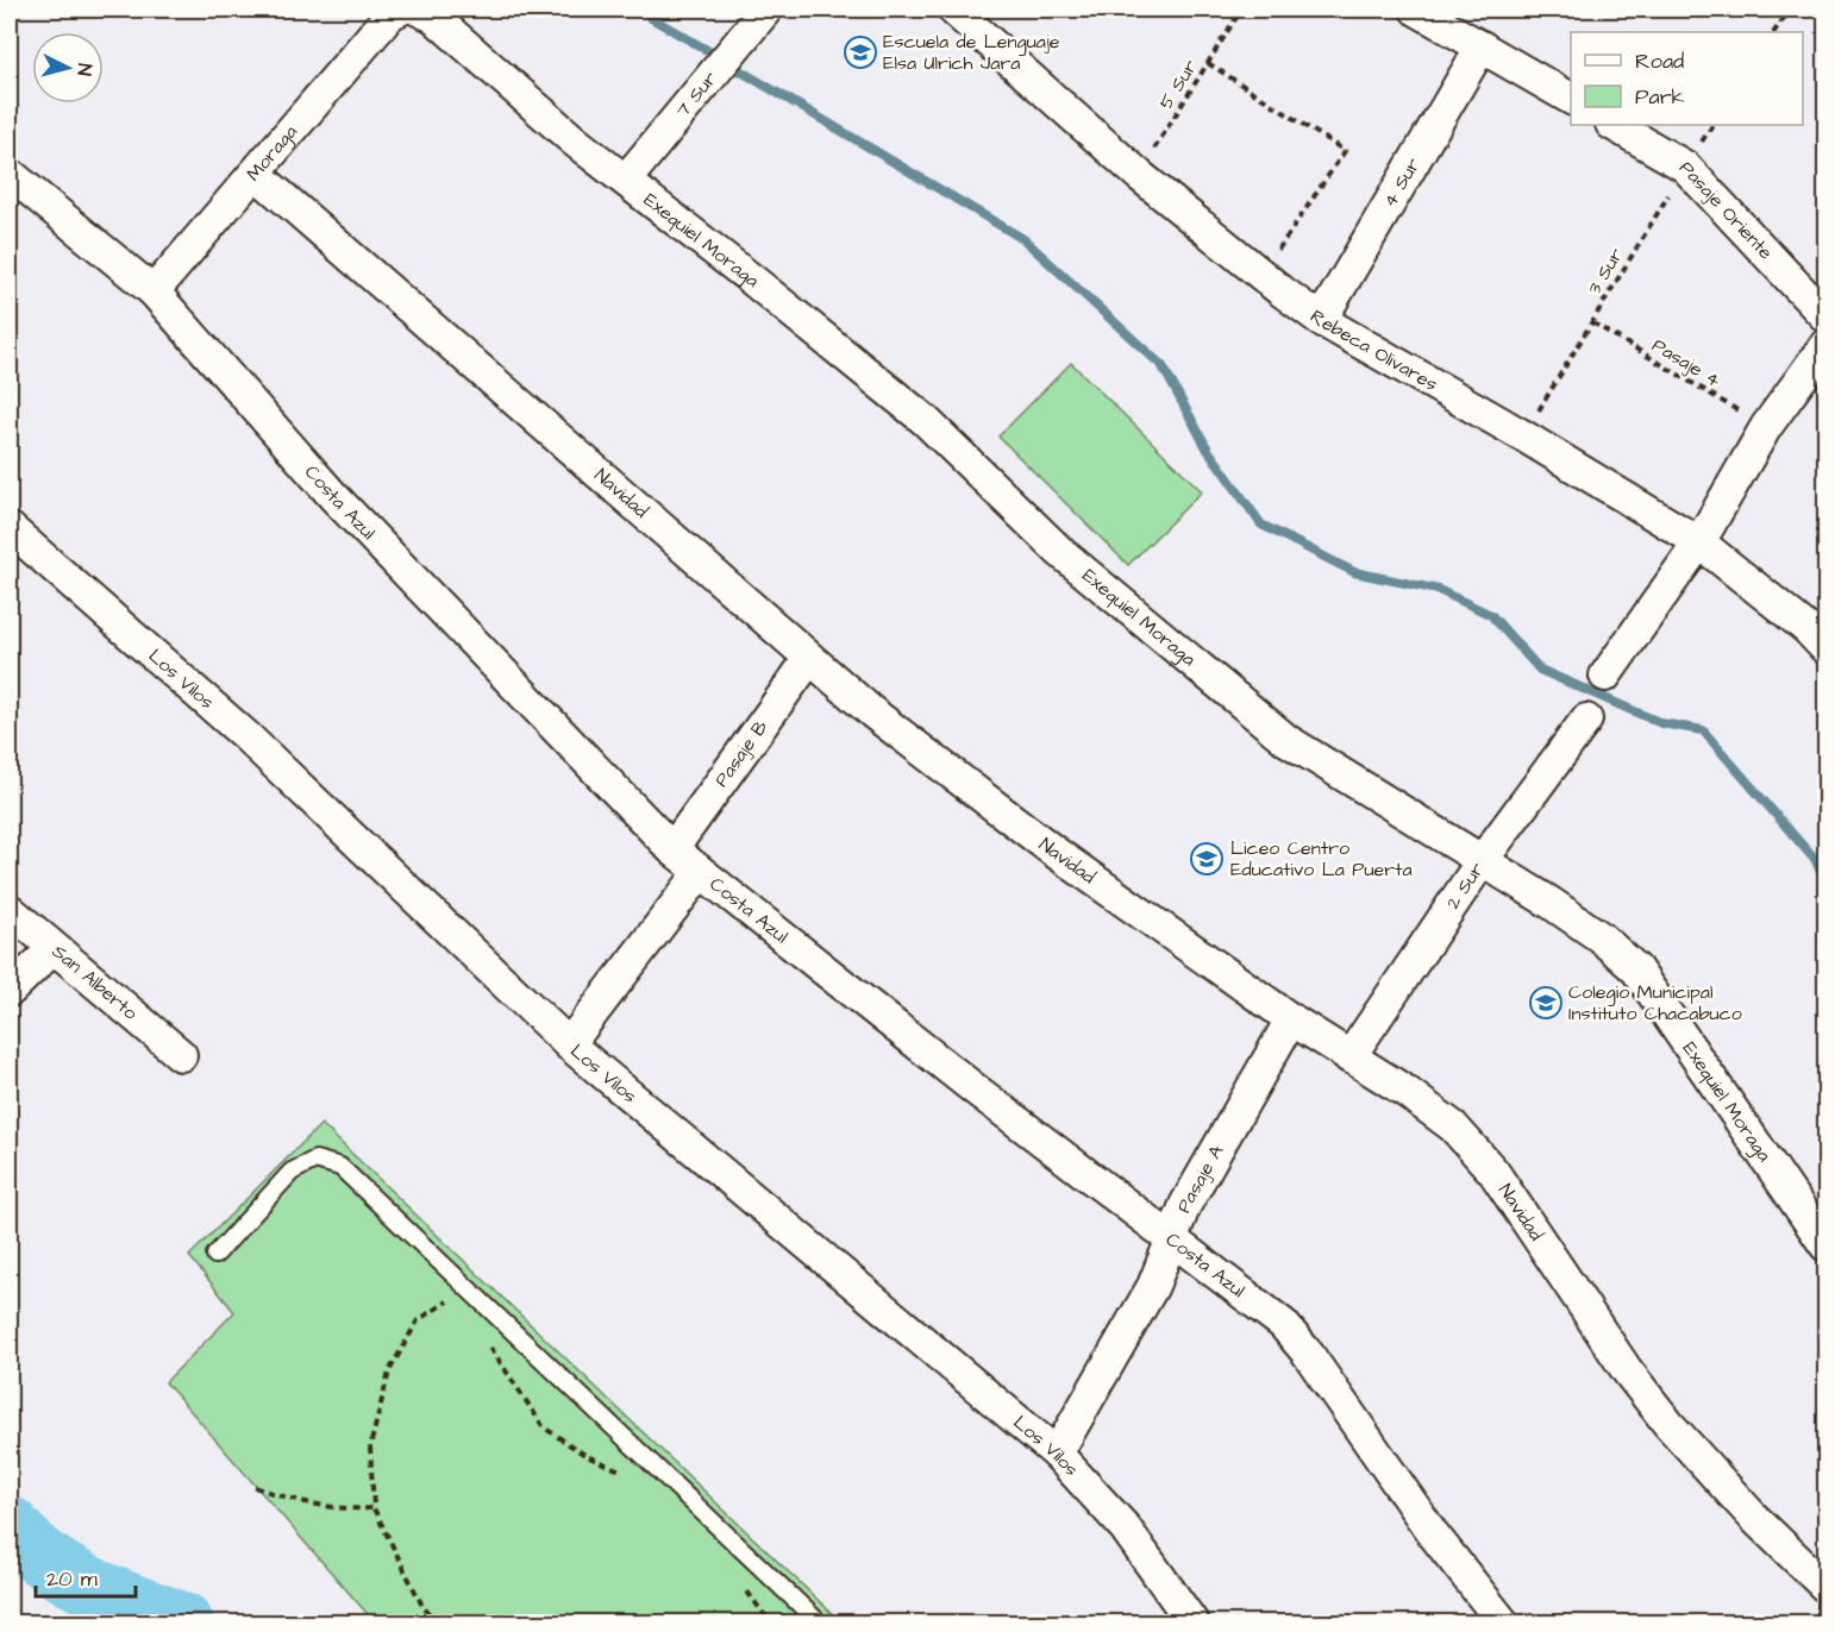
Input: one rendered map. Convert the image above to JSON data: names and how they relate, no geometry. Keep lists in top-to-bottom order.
{
  "streets": {
    "street": [
      "7 Sur",
      "Moraga",
      "4 Sur",
      "Pasaje Oriente",
      "Exequiel Moraga",
      "Rebeca Olivares",
      "Navidad",
      "Costa Azul",
      "Los Vilos",
      "Pasaje B",
      "2 Sur",
      "San Alberto",
      "Pasaje A"
    ],
    "path": ["5 Sur", "3 Sur", "Pasaje 4"]
  },
  "crossings": [
    ["5 Sur", "Rebeca Olivares"],
    ["7 Sur", "Exequiel Moraga"],
    ["Moraga", "Exequiel Moraga"],
    ["Moraga", "Navidad"],
    ["Moraga", "Costa Azul"],
    ["4 Sur", "Rebeca Olivares"],
    ["Pasaje Oriente", "3 Sur"],
    ["Exequiel Moraga", "2 Sur"],
    ["3 Sur", "Rebeca Olivares"],
    ["3 Sur", "Pasaje 4"],
    ["Navidad", "Pasaje B"],
    ["Navidad", "2 Sur"],
    ["Navidad", "Pasaje A"],
    ["Costa Azul", "Pasaje B"],
    ["Costa Azul", "Pasaje A"],
    ["Los Vilos", "Pasaje A"]
  ],
  "places": {
    "school or university": ["Escuela de Lenguaje Elsa Ulrich Jara", "Liceo Centro Educativo La Puerta", "Colegio Municipal Instituto Chacabuco"]
  },
  "legend": ["Road", "Park"],
  "scale_bar": "20 m",
  "north": "right"
}
